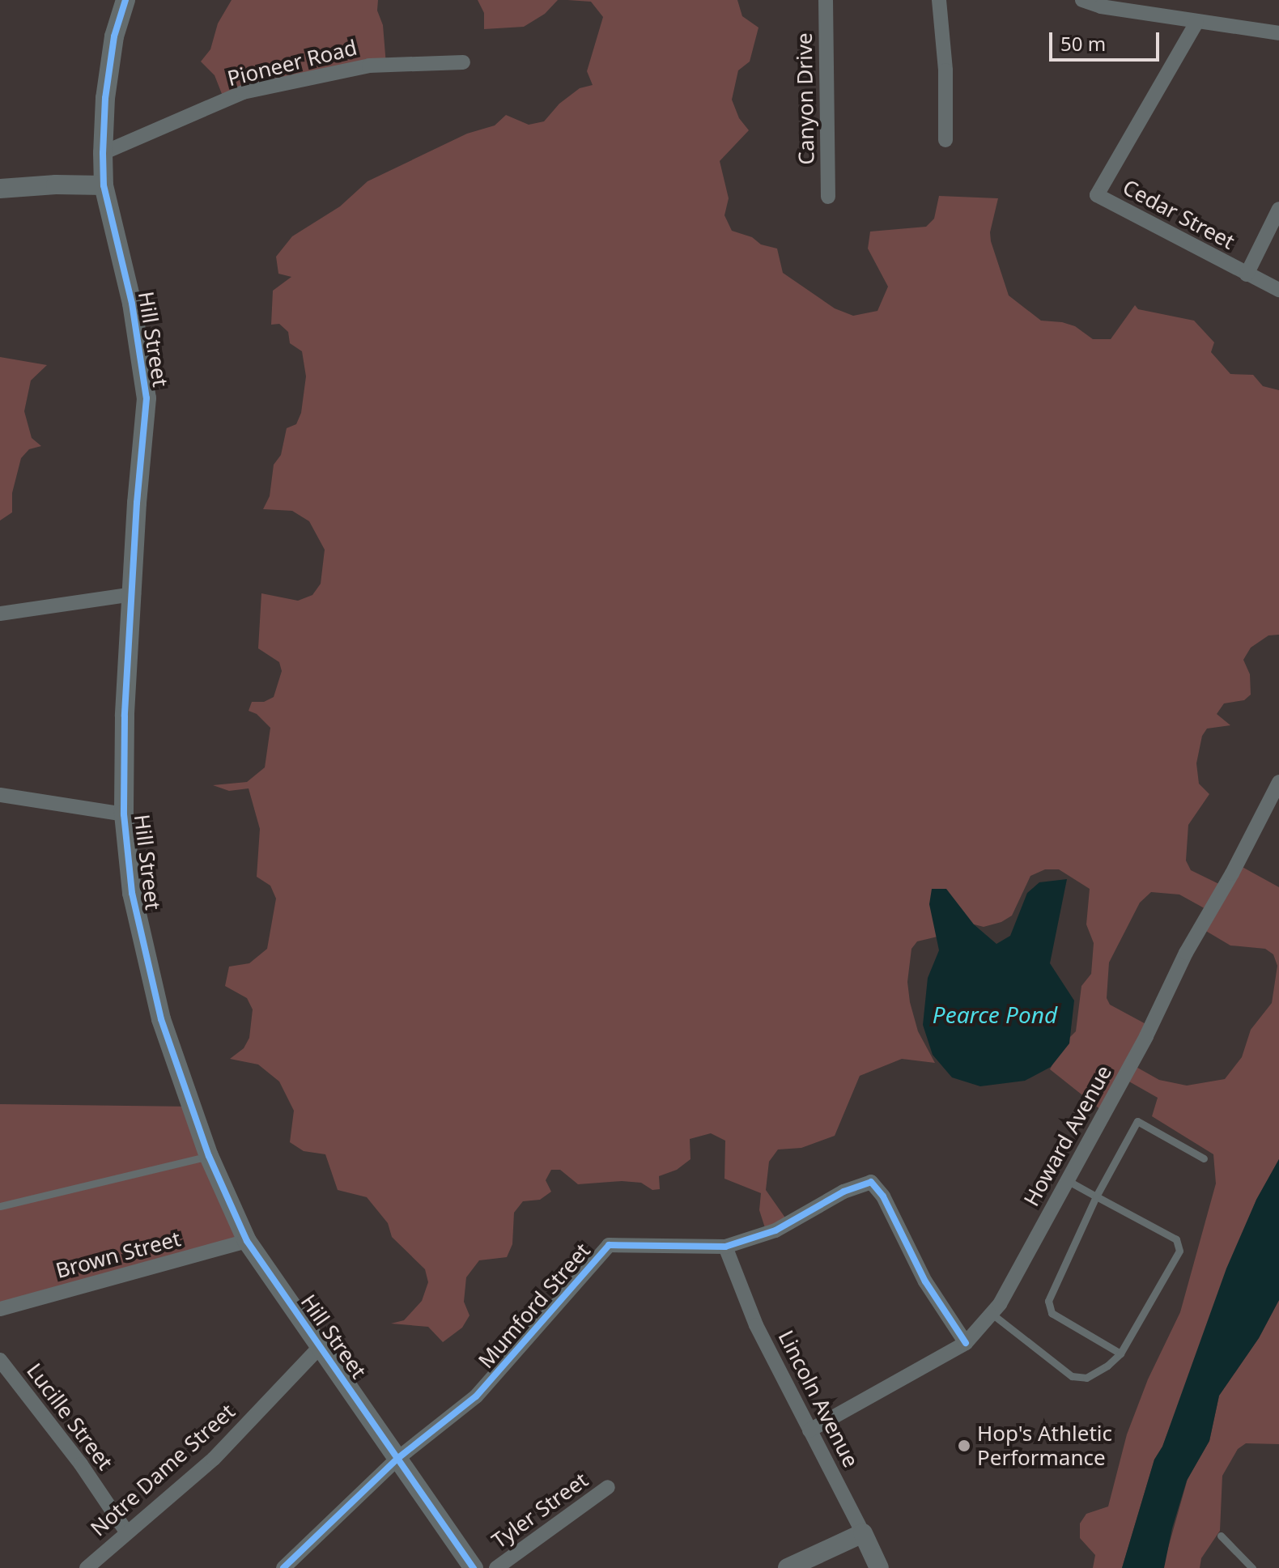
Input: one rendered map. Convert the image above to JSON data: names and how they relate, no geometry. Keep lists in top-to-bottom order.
{
  "streets": {
    "street": [
      "Pioneer Road",
      "Canyon Drive",
      "Cedar Street",
      "Hill Street",
      "Howard Avenue",
      "Brown Street",
      "Mumford Street",
      "Lincoln Avenue",
      "Lucille Street",
      "Notre Dame Street",
      "Tyler Street"
    ]
  },
  "crossings": [
    ["Pioneer Road", "Hill Street"],
    ["Hill Street", "Brown Street"],
    ["Hill Street", "Mumford Street"],
    ["Hill Street", "Notre Dame Street"],
    ["Howard Avenue", "Mumford Street"],
    ["Howard Avenue", "Lincoln Avenue"],
    ["Mumford Street", "Lincoln Avenue"],
    ["Lucille Street", "Notre Dame Street"]
  ],
  "water": ["Pearce Pond"],
  "places": ["Hop's Athletic Performance"],
  "scale_bar": "50 m"
}
